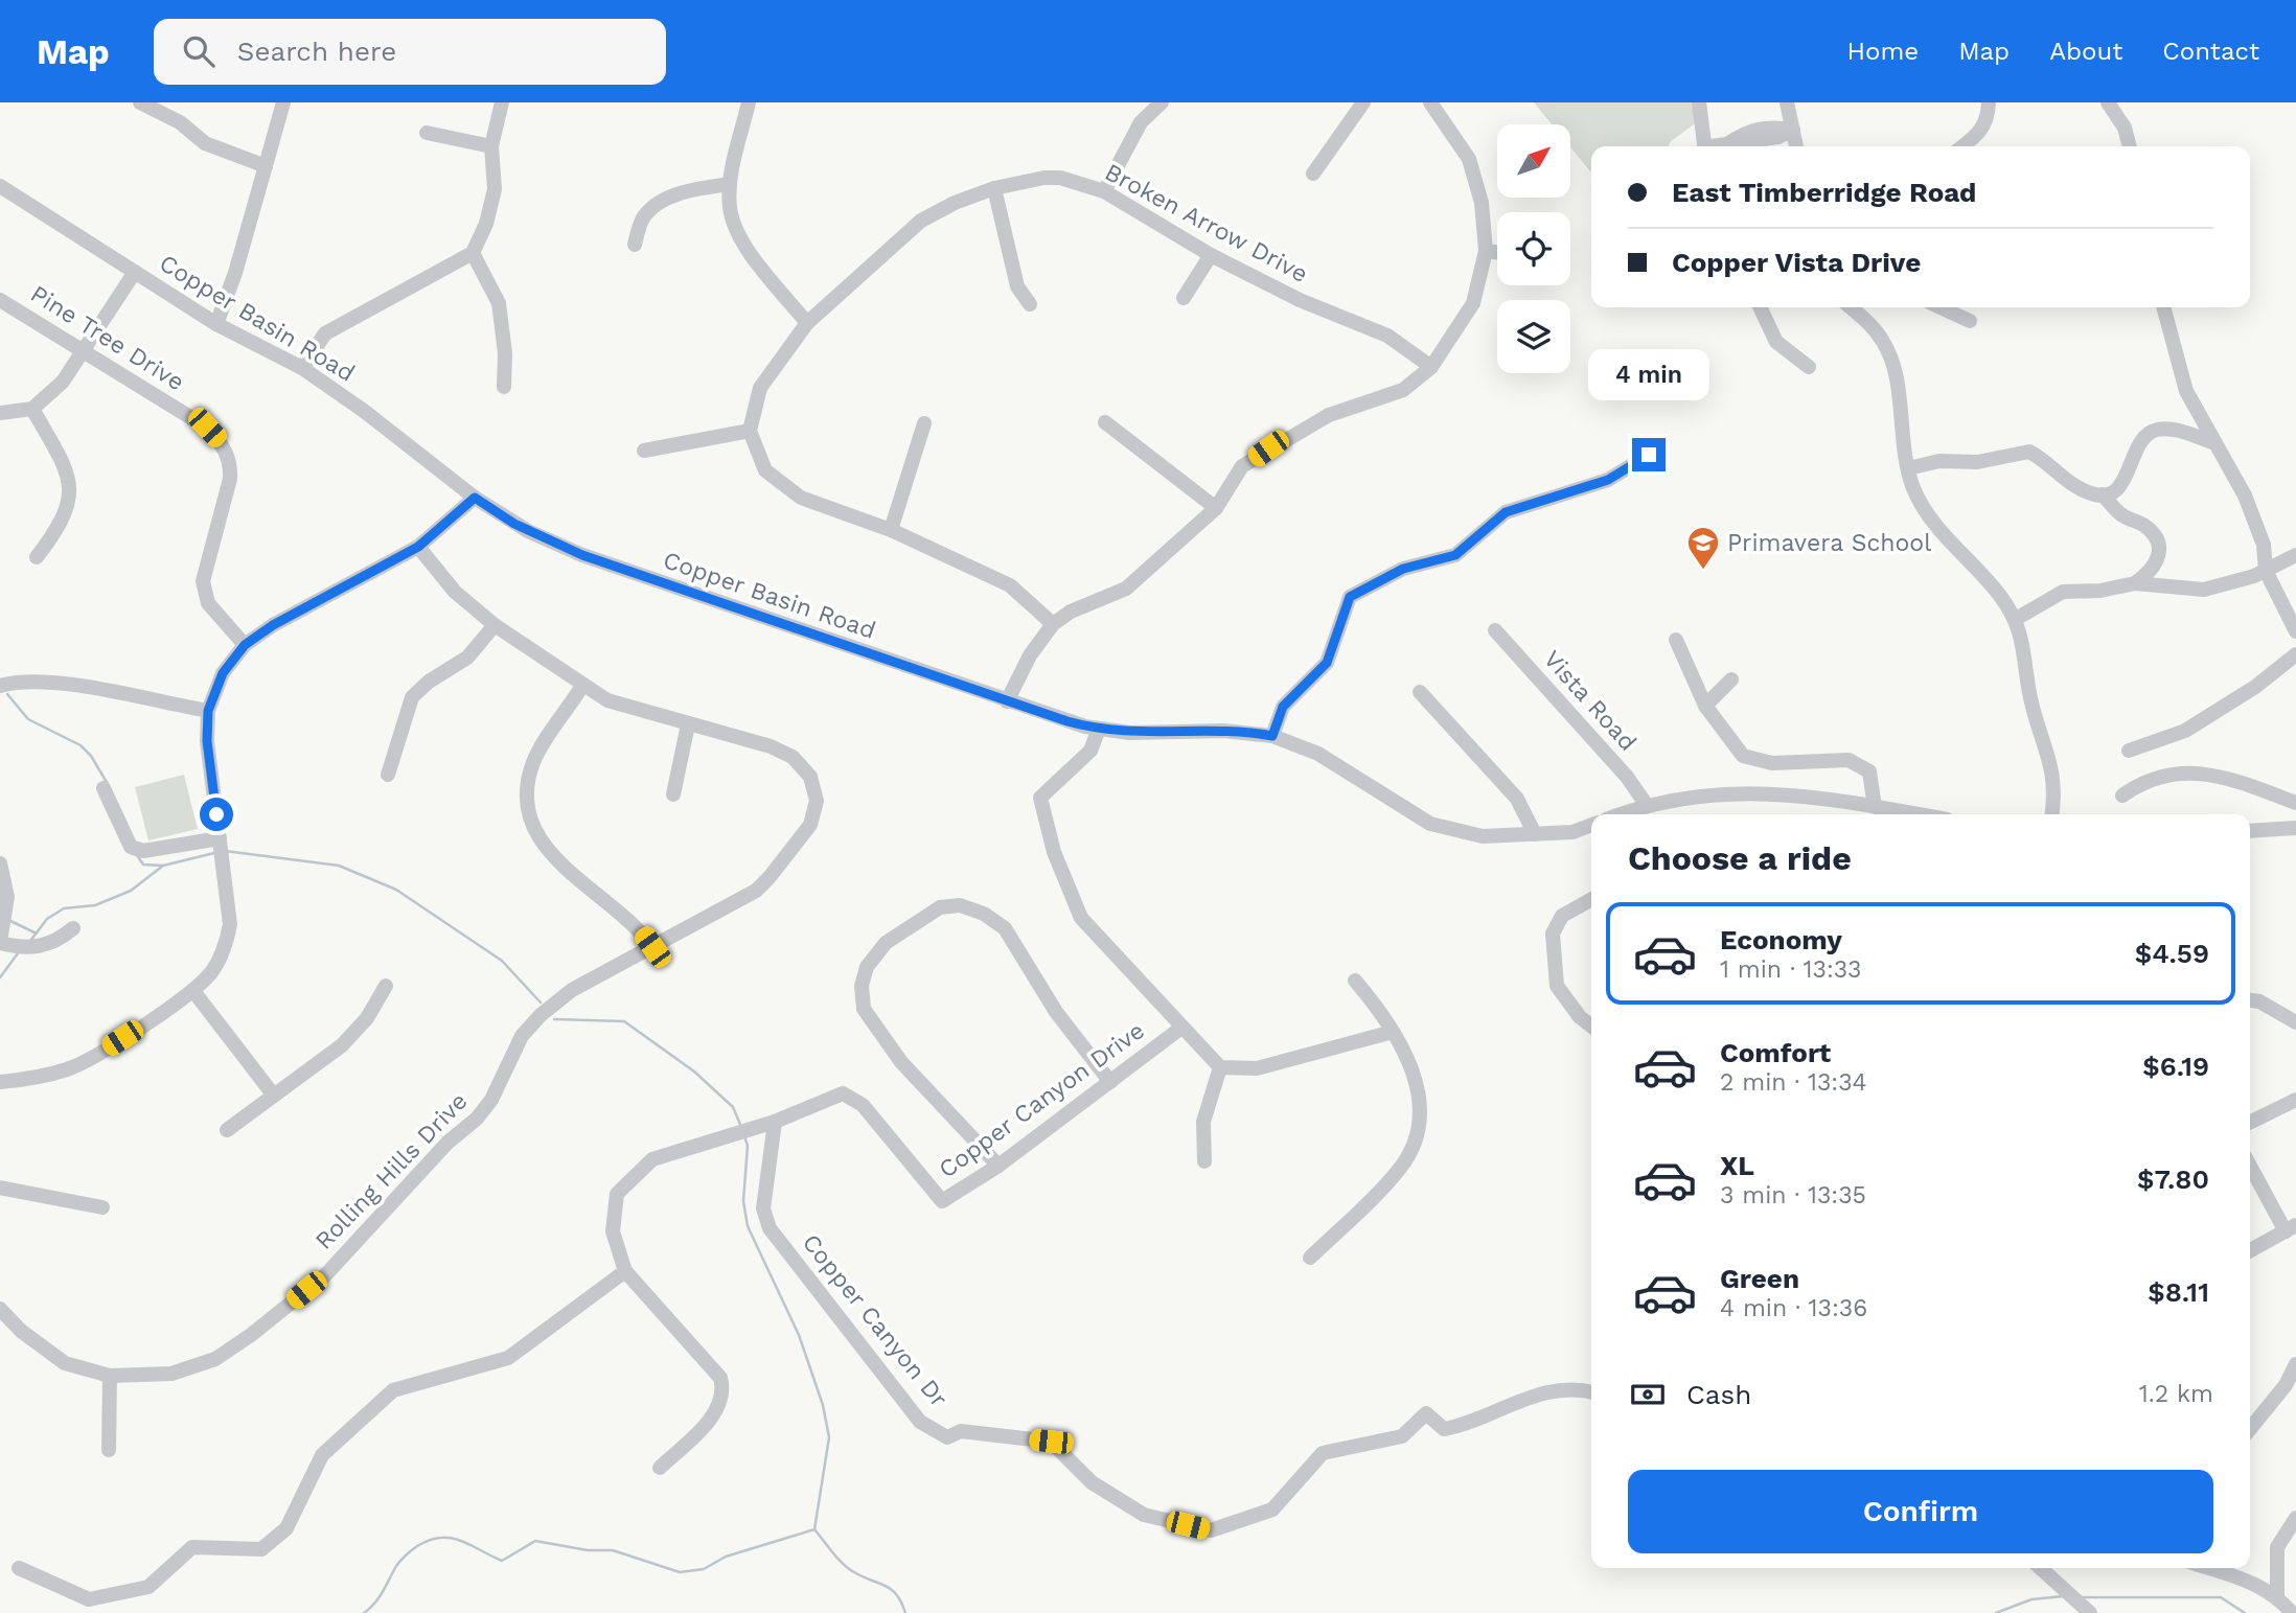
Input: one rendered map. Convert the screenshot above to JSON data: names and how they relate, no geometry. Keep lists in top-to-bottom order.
{
  "streets": {
    "street": [
      "Broken Arrow Drive",
      "Copper Basin Road",
      "Pine Tree Drive",
      "Vista Road",
      "Copper Canyon Drive",
      "Rolling Hills Drive",
      "Copper Canyon Dr"
    ]
  },
  "crossings": [
    ["Copper Basin Road", "Copper Canyon Drive"],
    ["Copper Canyon Drive", "Copper Canyon Dr"]
  ],
  "places": {
    "school or university": ["Primavera School"]
  },
  "north": "top right",
  "page": {
    "header": "Map",
    "search": "Search here",
    "nav": [
      "Home",
      "Map",
      "About",
      "Contact"
    ],
    "banner": ["East Timberridge Road", "Copper Vista Drive"],
    "bubble": "4 min",
    "heading": "Choose a ride",
    "list": [
      {
        "name": "Economy",
        "note": "1 min · 13:33",
        "value": "$4.59"
      },
      {
        "name": "Comfort",
        "note": "2 min · 13:34",
        "value": "$6.19"
      },
      {
        "name": "XL",
        "note": "3 min · 13:35",
        "value": "$7.80"
      },
      {
        "name": "Green",
        "note": "4 min · 13:36",
        "value": "$8.11"
      }
    ],
    "pay": ["Cash", "1.2 km"],
    "buttons": "Confirm"
  }
}
